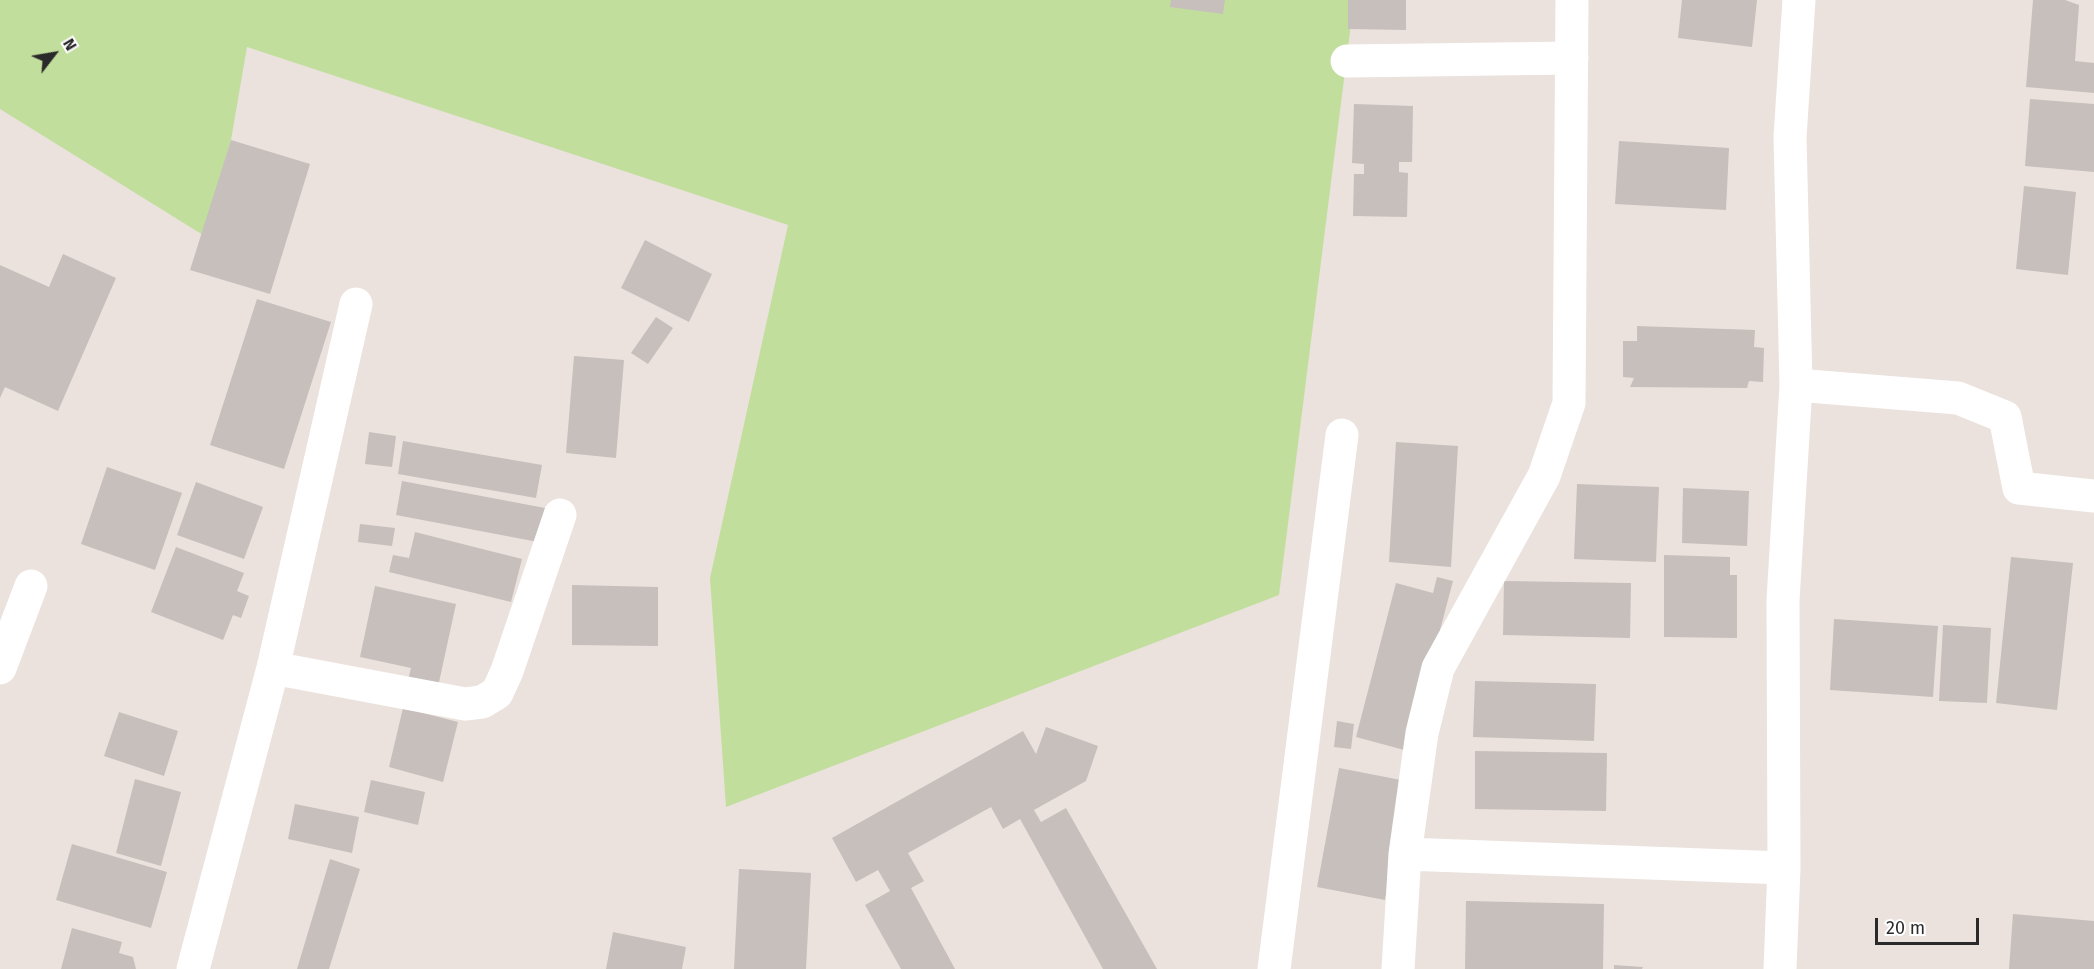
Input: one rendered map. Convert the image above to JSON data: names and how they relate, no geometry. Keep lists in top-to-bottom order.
{
  "scale_bar": "20 m",
  "north": "top right"
}
